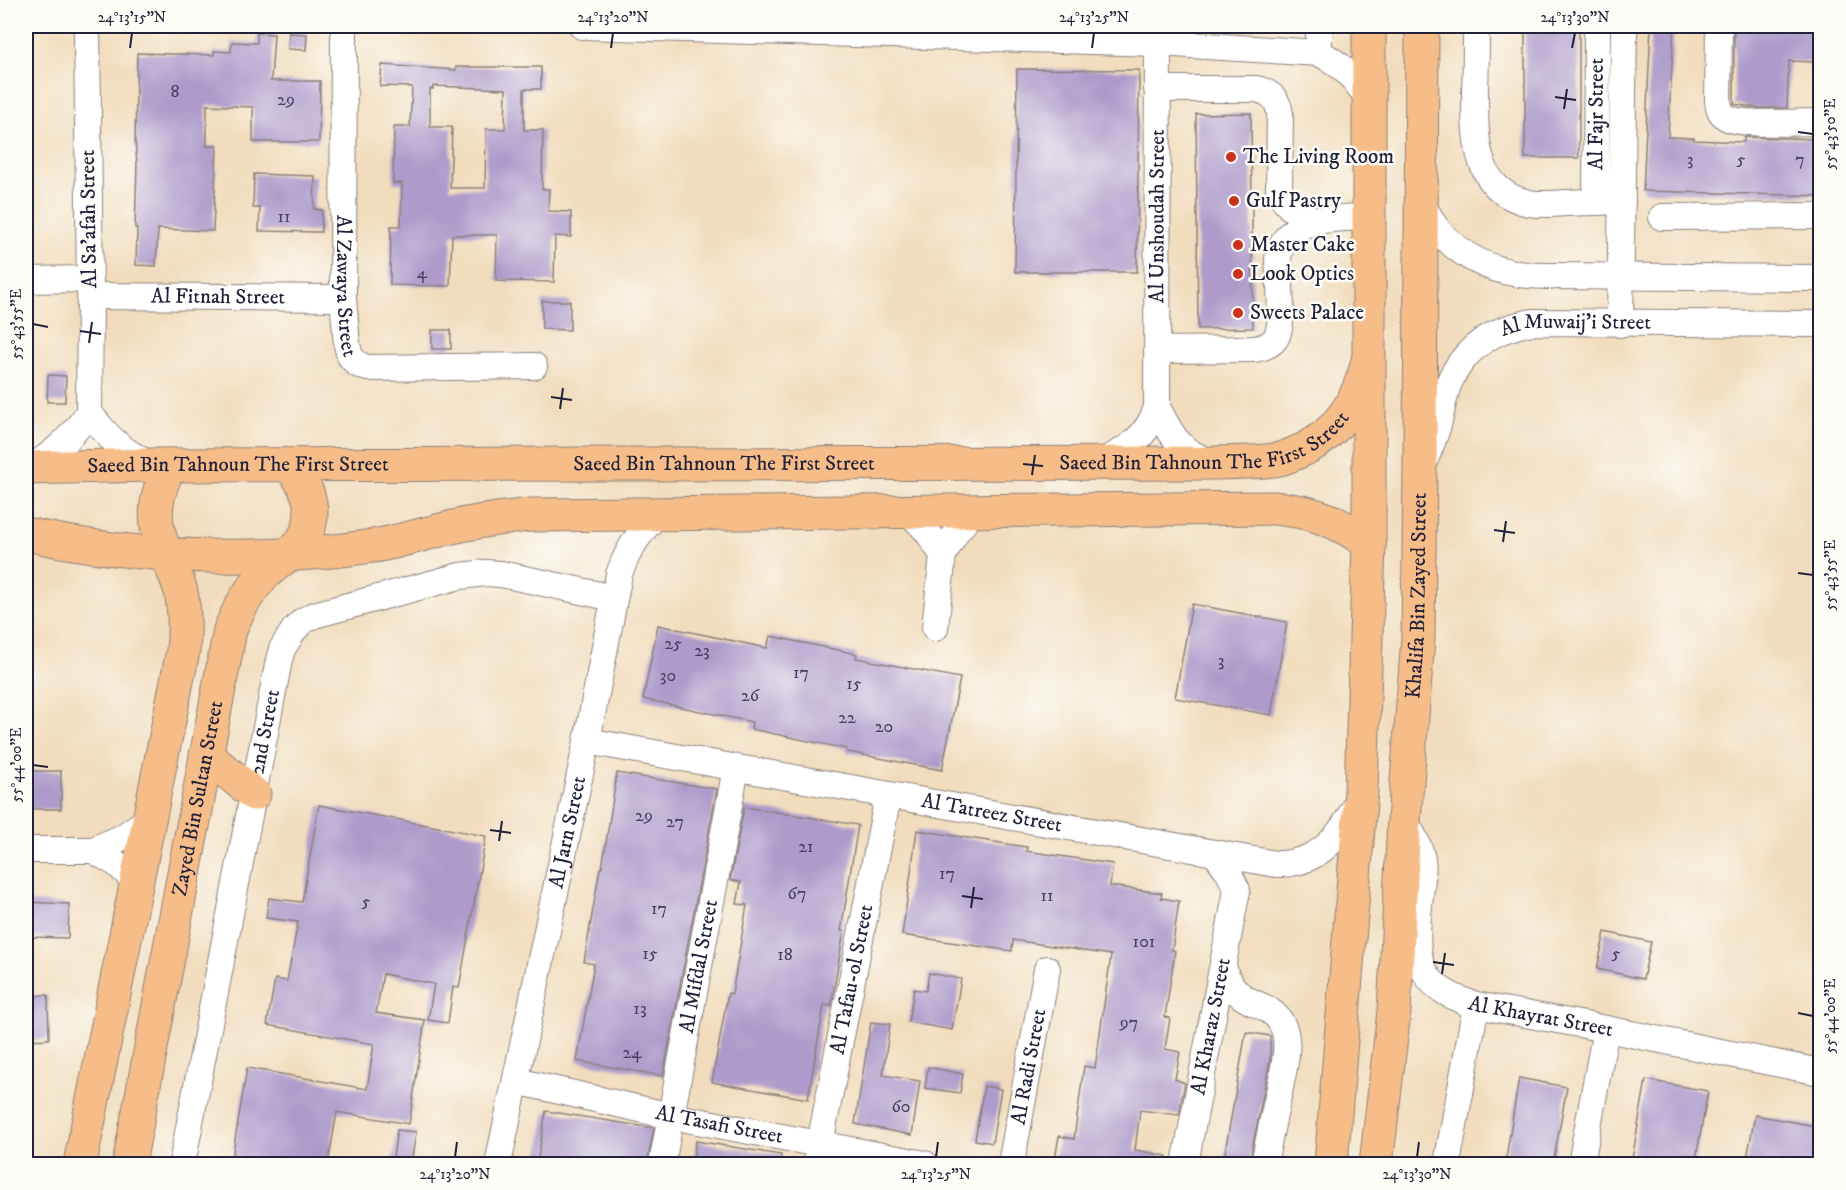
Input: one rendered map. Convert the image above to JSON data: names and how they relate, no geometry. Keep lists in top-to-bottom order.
{
  "streets": {
    "main road": ["Saeed Bin Tahnoun The First Street", "Khalifa Bin Zayed Street", "Zayed Bin Sultan Street"],
    "street": [
      "Al Fajr Street",
      "Al Unshoudah Street",
      "Al Sa'afah Street",
      "Al Zawaya Street",
      "Al Fitnah Street",
      "Al Muwaij'i Street",
      "2nd Street",
      "Al Tatreez Street",
      "Al Jarn Street",
      "Al Mifdal Street",
      "Al Tafau-ol Street",
      "Al Khayrat Street",
      "Al Kharaz Street",
      "Al Radi Street",
      "Al Tasafi Street"
    ]
  },
  "crossings": [
    ["Al Unshoudah Street", "Saeed Bin Tahnoun The First Street"],
    ["Al Sa'afah Street", "Al Fitnah Street"],
    ["Al Zawaya Street", "Al Fitnah Street"],
    ["Al Muwaij'i Street", "Khalifa Bin Zayed Street"],
    ["Saeed Bin Tahnoun The First Street", "Zayed Bin Sultan Street"],
    ["Khalifa Bin Zayed Street", "Al Khayrat Street"],
    ["2nd Street", "Al Jarn Street"],
    ["Al Tatreez Street", "Al Jarn Street"],
    ["Al Tatreez Street", "Al Mifdal Street"],
    ["Al Tatreez Street", "Al Tafau-ol Street"],
    ["Al Jarn Street", "Al Tasafi Street"],
    ["Al Mifdal Street", "Al Tasafi Street"],
    ["Al Tafau-ol Street", "Al Tasafi Street"]
  ],
  "places": [
    "The Living Room",
    "Gulf Pastry",
    "Master Cake",
    "Look Optics",
    "Sweets Palace"
  ],
  "house_numbers": [
    "8",
    "29",
    "3",
    "5",
    "7",
    "11",
    "4",
    "25",
    "23",
    "3",
    "17",
    "30",
    "15",
    "26",
    "22",
    "20",
    "29",
    "27",
    "21",
    "17",
    "67",
    "11",
    "5",
    "17",
    "101",
    "15",
    "5",
    "18",
    "13",
    "97",
    "24",
    "60"
  ],
  "coordinates": [
    "24°13'15\"N",
    "24°13'20\"N",
    "24°13'25\"N",
    "24°13'30\"N",
    "55°43'50\"E",
    "55°43'55\"E",
    "55°44'00\"E"
  ]
}
